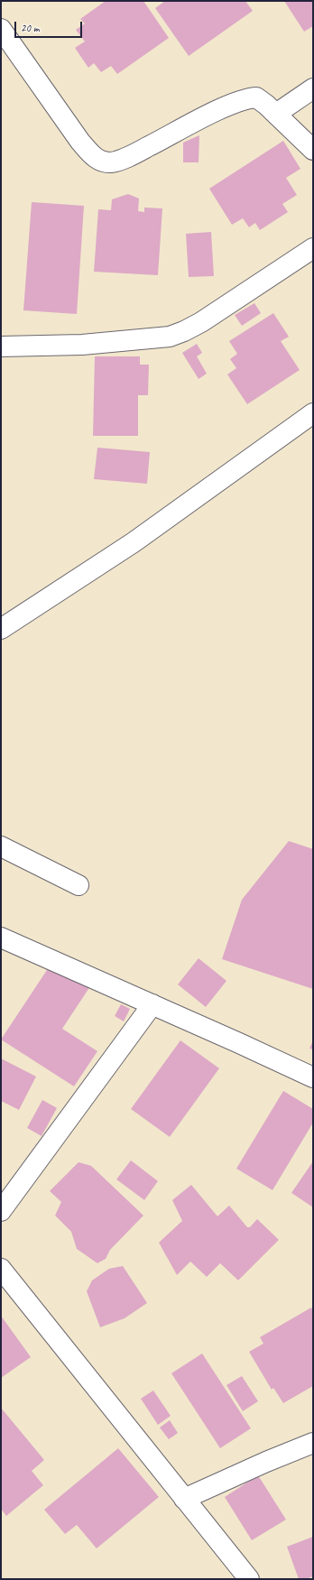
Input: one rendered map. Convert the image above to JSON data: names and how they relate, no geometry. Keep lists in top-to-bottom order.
{
  "scale_bar": "20 m"
}
